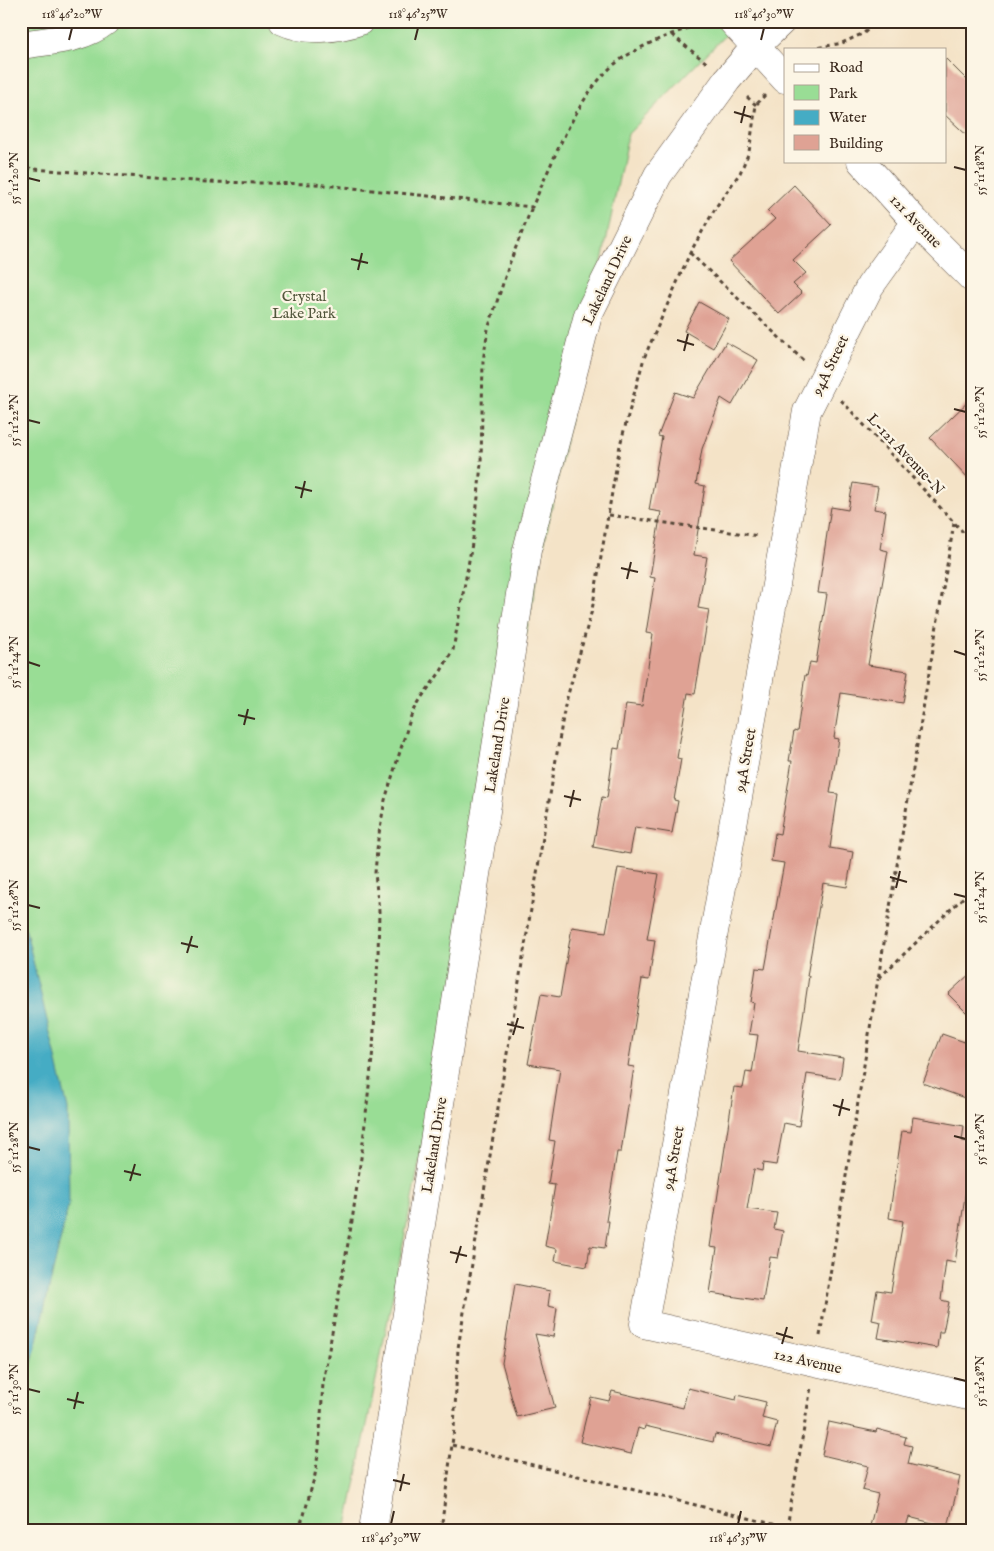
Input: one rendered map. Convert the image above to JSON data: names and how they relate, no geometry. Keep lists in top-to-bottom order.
{
  "streets": {
    "street": [
      "121 Avenue",
      "Lakeland Drive",
      "94A Street",
      "122 Avenue"
    ],
    "path": ["L-121 Avenue-N"]
  },
  "crossings": [
    ["121 Avenue", "94A Street"],
    ["94A Street", "L-121 Avenue-N"],
    ["94A Street", "122 Avenue"]
  ],
  "parks": ["Crystal Lake Park"],
  "legend": [
    "Road",
    "Park",
    "Water",
    "Building"
  ],
  "coordinates": [
    "118°46'20\"W",
    "118°46'25\"W",
    "118°46'30\"W",
    "55°11'18\"N",
    "55°11'20\"N",
    "55°11'22\"N",
    "55°11'24\"N",
    "55°11'26\"N",
    "55°11'28\"N",
    "55°11'30\"N",
    "118°46'35\"W"
  ]
}
